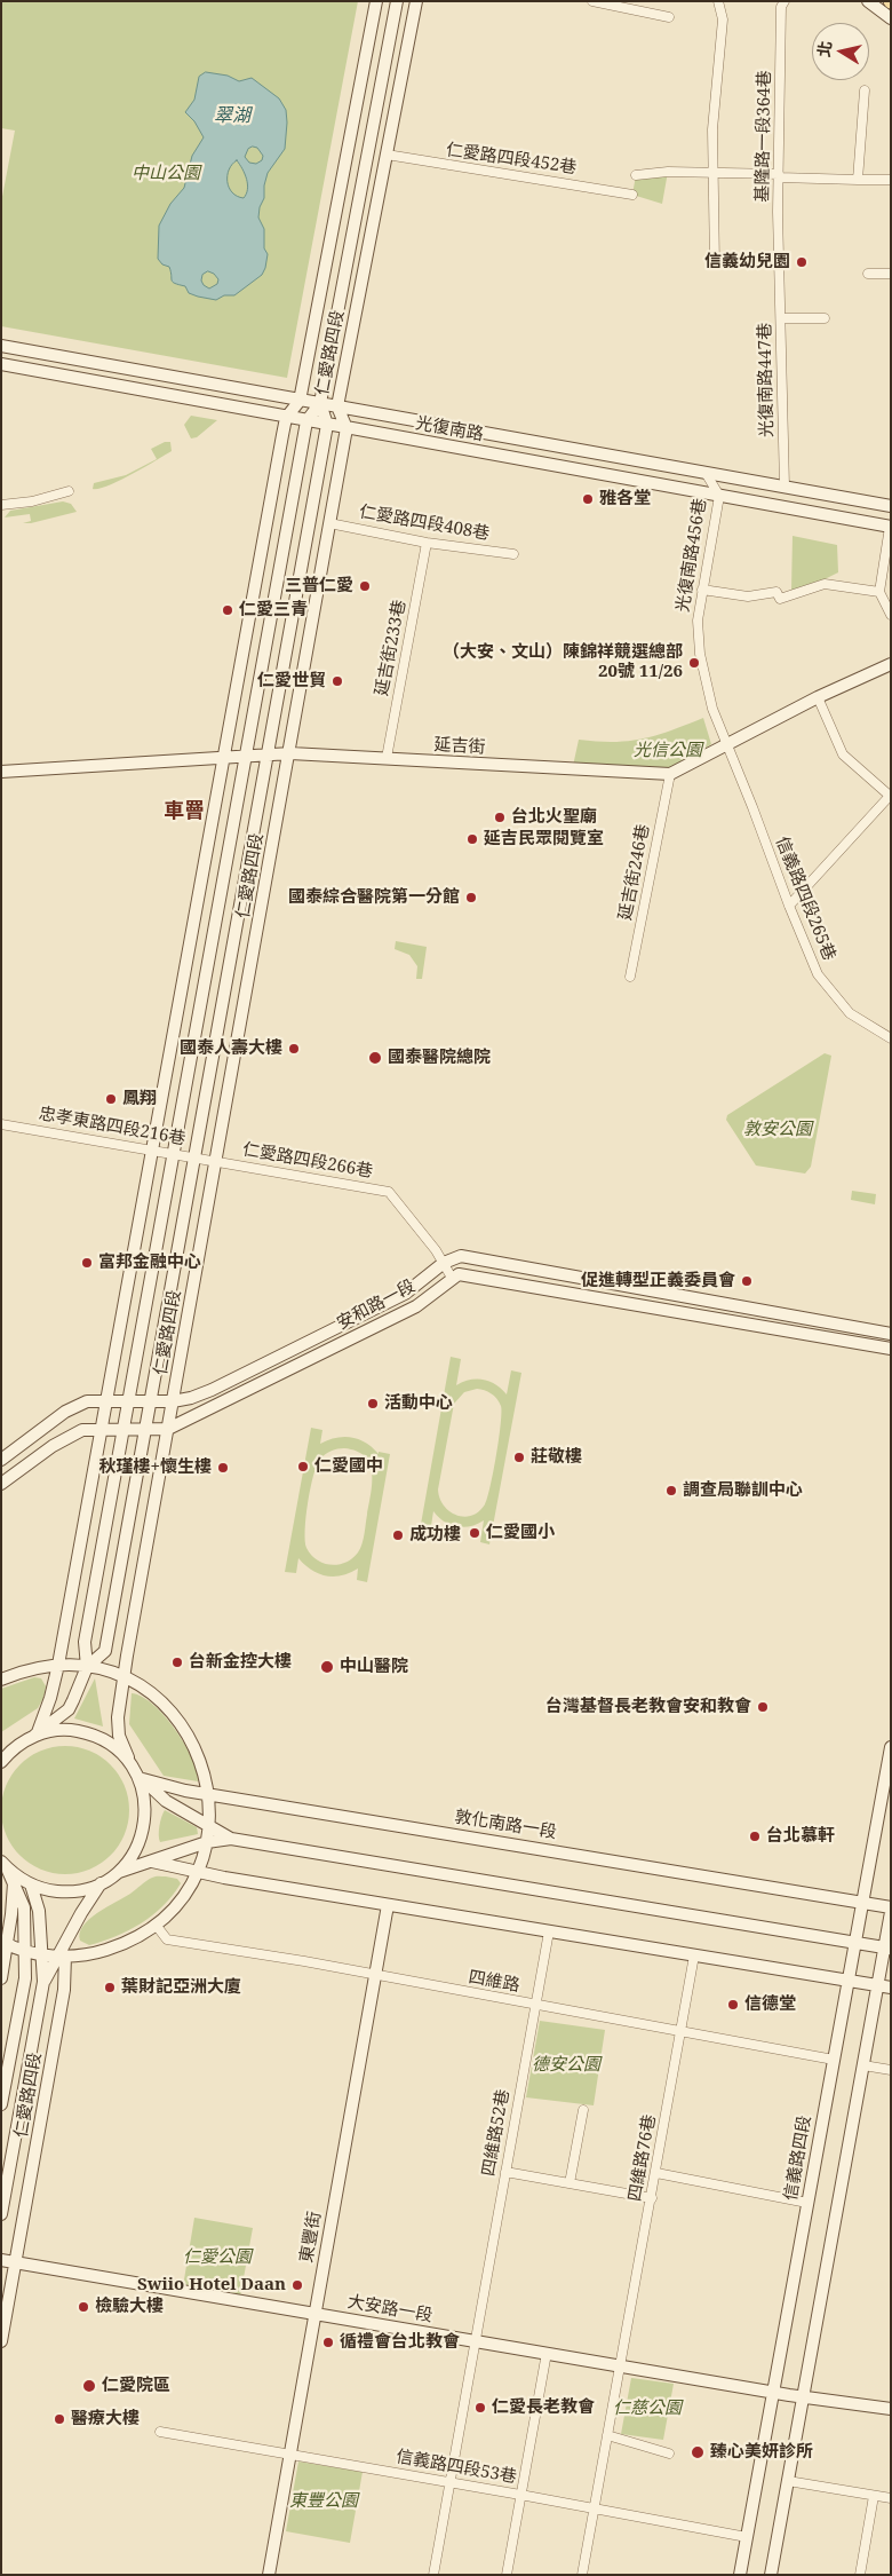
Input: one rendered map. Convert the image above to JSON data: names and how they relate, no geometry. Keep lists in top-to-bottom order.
{
  "streets": {
    "main road": [
      "仁愛路四段",
      "光復南路",
      "延吉街",
      "安和路一段",
      "敦化南路一段",
      "信義路四段",
      "東豐街",
      "大安路一段"
    ],
    "street": [
      "基隆路一段364巷",
      "仁愛路四段452巷",
      "光復南路447巷",
      "仁愛路四段408巷",
      "光復南路456巷",
      "延吉街233巷",
      "延吉街246巷",
      "信義路四段265巷",
      "忠孝東路四段216巷",
      "仁愛路四段266巷",
      "四維路",
      "四維路52巷",
      "四維路76巷",
      "信義路四段53巷"
    ]
  },
  "crossings": [
    ["基隆路一段364巷", "光復南路447巷"],
    ["仁愛路四段452巷", "仁愛路四段"],
    ["仁愛路四段", "光復南路"],
    ["仁愛路四段", "仁愛路四段408巷"],
    ["仁愛路四段", "延吉街"],
    ["仁愛路四段", "忠孝東路四段216巷"],
    ["仁愛路四段", "仁愛路四段266巷"],
    ["仁愛路四段", "安和路一段"],
    ["仁愛路四段", "大安路一段"],
    ["光復南路447巷", "光復南路"],
    ["光復南路", "光復南路456巷"],
    ["仁愛路四段408巷", "延吉街233巷"],
    ["光復南路456巷", "信義路四段265巷"],
    ["延吉街233巷", "延吉街"],
    ["延吉街", "延吉街246巷"],
    ["忠孝東路四段216巷", "仁愛路四段266巷"],
    ["仁愛路四段266巷", "安和路一段"],
    ["敦化南路一段", "信義路四段"],
    ["四維路", "四維路52巷"],
    ["四維路", "四維路76巷"],
    ["四維路", "信義路四段"],
    ["四維路", "東豐街"],
    ["四維路52巷", "大安路一段"],
    ["四維路52巷", "信義路四段53巷"],
    ["四維路76巷", "大安路一段"],
    ["四維路76巷", "信義路四段53巷"],
    ["信義路四段", "大安路一段"],
    ["信義路四段", "信義路四段53巷"],
    ["東豐街", "大安路一段"],
    ["東豐街", "信義路四段53巷"]
  ],
  "districts": ["車罾"],
  "water": ["翠湖"],
  "parks": [
    "中山公園",
    "光信公園",
    "敦安公園",
    "德安公園",
    "仁愛公園",
    "仁慈公園",
    "東豐公園"
  ],
  "places": [
    "信義幼兒園",
    "雅各堂",
    "三普仁愛",
    "仁愛三青",
    "（大安、文山）陳錦祥競選總部 20號 11/26",
    "仁愛世貿",
    "台北火聖廟",
    "延吉民眾閱覽室",
    "國泰綜合醫院第一分館",
    "國泰人壽大樓",
    "國泰醫院總院",
    "鳳翔",
    "富邦金融中心",
    "促進轉型正義委員會",
    "活動中心",
    "莊敬樓",
    "仁愛國中",
    "秋瑾樓+懷生樓",
    "調查局聯訓中心",
    "仁愛國小",
    "成功樓",
    "台新金控大樓",
    "中山醫院",
    "台灣基督長老教會安和教會",
    "台北慕軒",
    "葉財記亞洲大廈",
    "信德堂",
    "Swiio Hotel Daan",
    "檢驗大樓",
    "循禮會台北教會",
    "仁愛院區",
    "仁愛長老教會",
    "醫療大樓",
    "臻心美妍診所"
  ],
  "north": "left"
}
